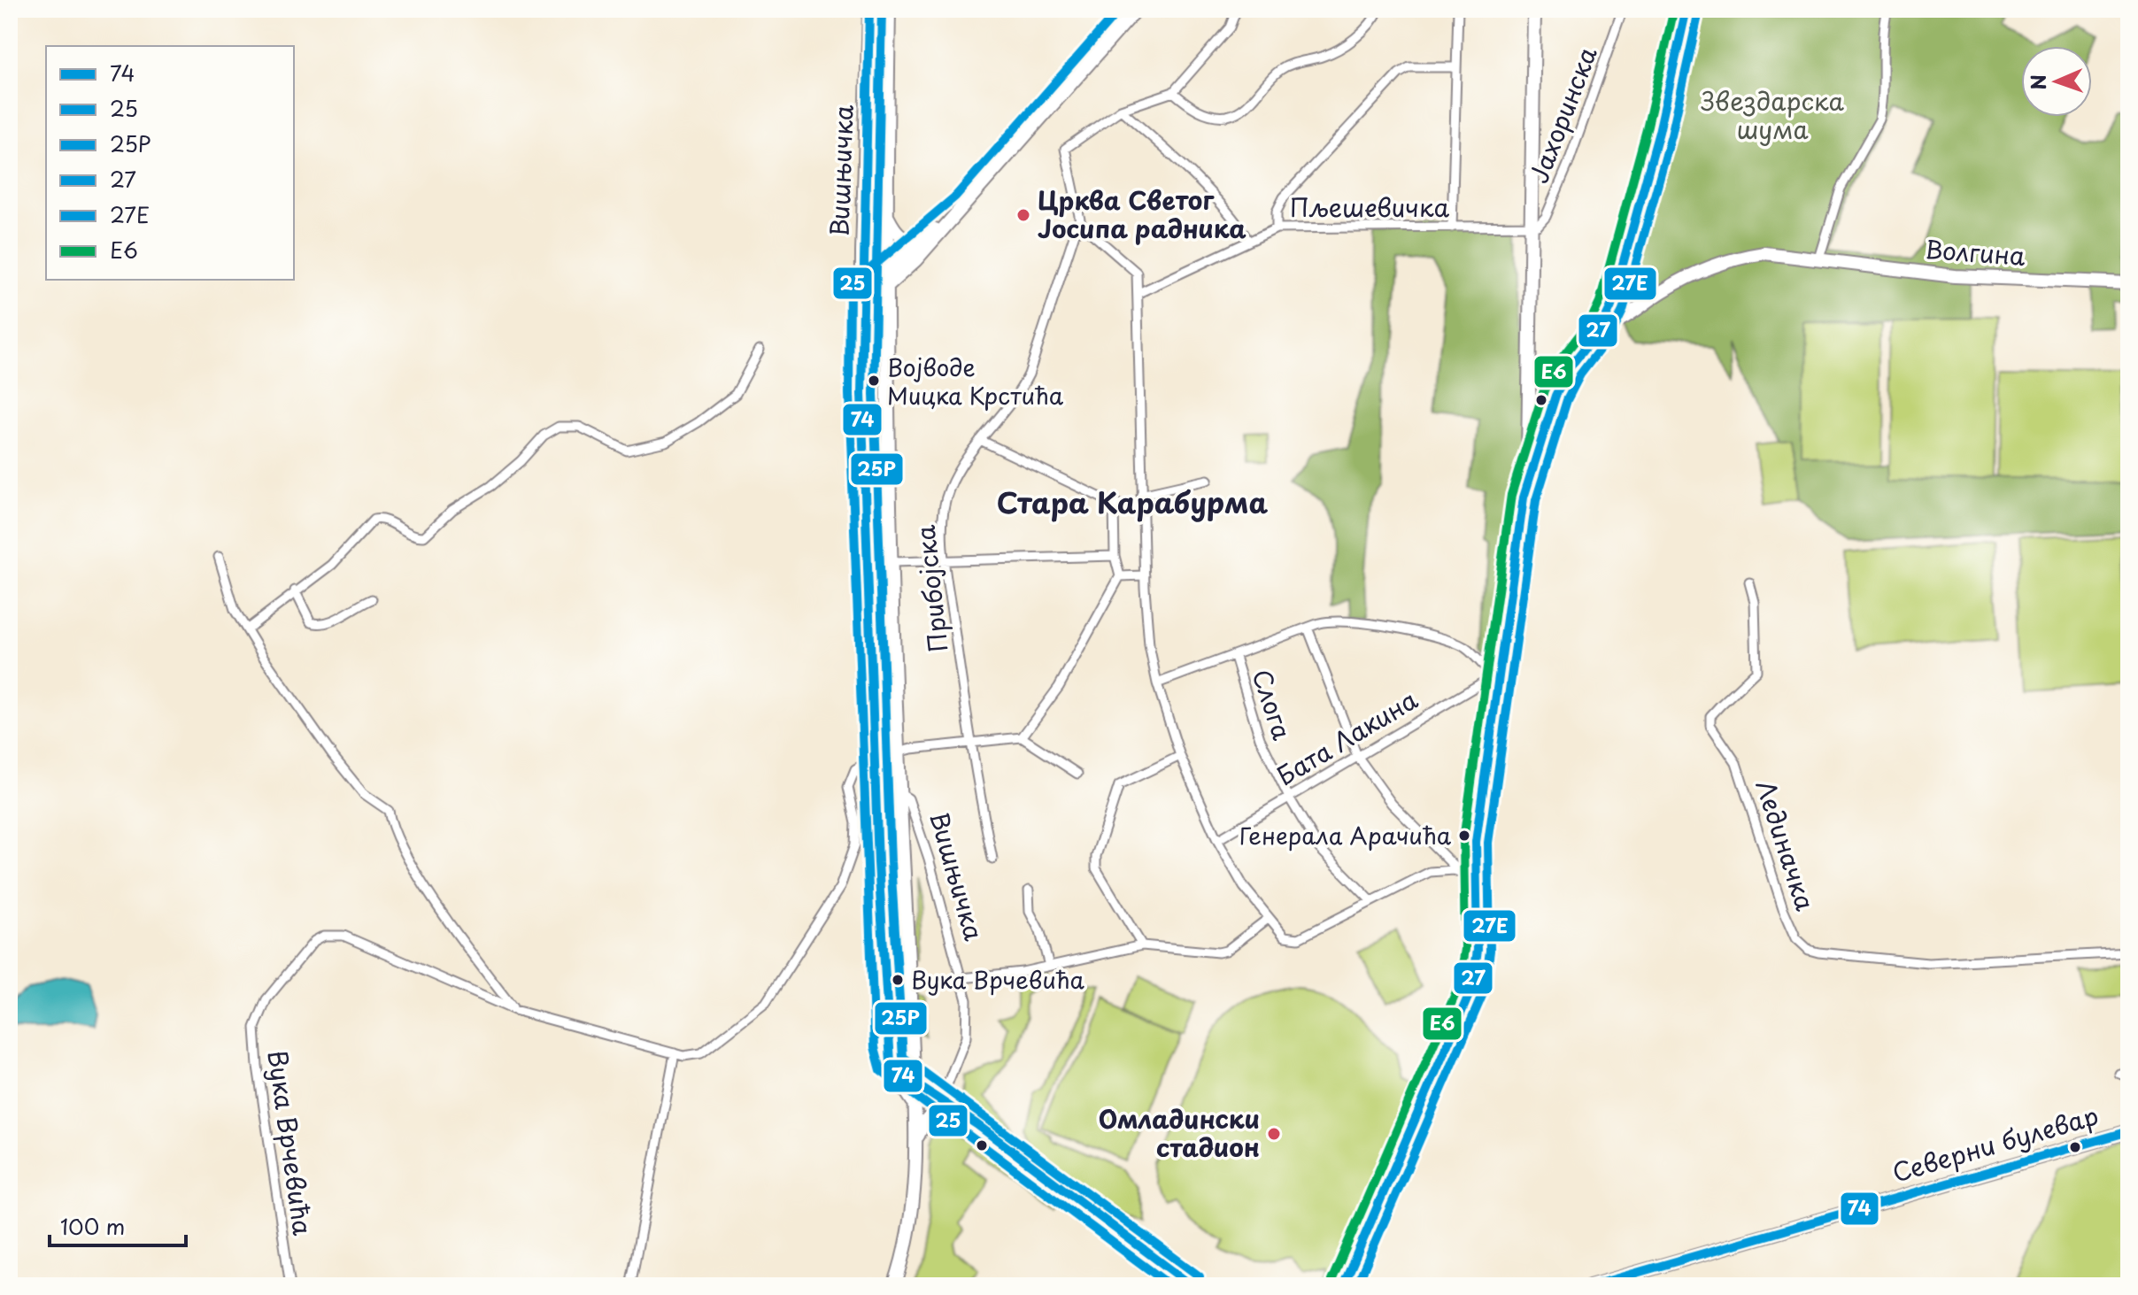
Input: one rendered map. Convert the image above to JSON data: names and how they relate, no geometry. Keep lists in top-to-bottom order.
{
  "streets": {
    "main road": ["Вишњичка", "Волгина", "Северни булевар"],
    "street": [
      "Јахоринска",
      "Пљешевичка",
      "Прибојска",
      "Слога",
      "Бата Лакина",
      "Лединачка",
      "Вука Врчевића"
    ]
  },
  "crossings": [
    ["Јахоринска", "Пљешевичка"],
    ["Вишњичка", "Вука Врчевића"],
    ["Слога", "Бата Лакина"]
  ],
  "districts": ["Стара Карабурма"],
  "parks": ["Звездарска шума"],
  "places": [
    "Црква Светог Јосипа радника",
    "Војводе Мицка Крстића",
    "Генерала Арачића",
    "Вука Врчевића",
    "Омладински стадион"
  ],
  "lines": [
    "transit line 74",
    "transit line 25",
    "transit line 25P",
    "transit line 27",
    "transit line E6",
    "transit line 27E"
  ],
  "legend": [
    "74",
    "25",
    "25P",
    "27",
    "27E",
    "E6"
  ],
  "scale_bar": "100 m",
  "north": "left"
}
